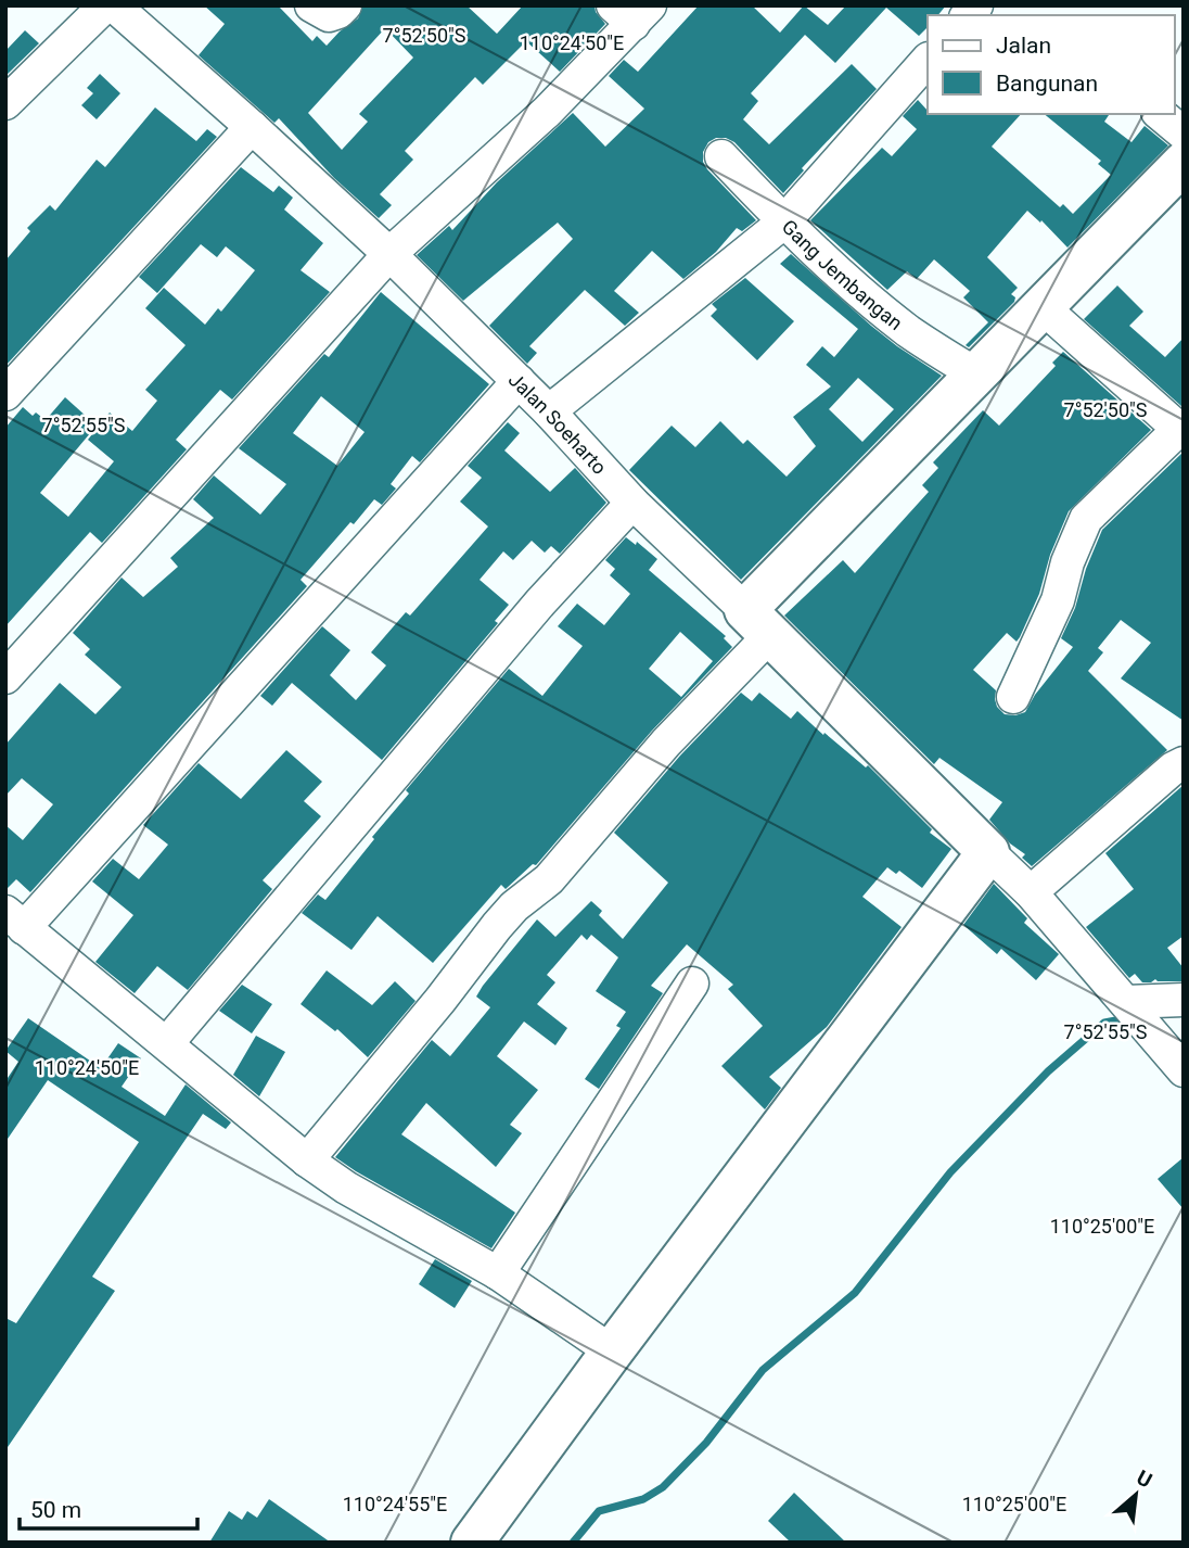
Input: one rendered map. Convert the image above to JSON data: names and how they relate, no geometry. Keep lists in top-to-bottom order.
{
  "streets": {
    "main road": ["Jalan Soeharto"],
    "street": ["Gang Jembangan"]
  },
  "legend": ["Jalan", "Bangunan"],
  "scale_bar": "50 m",
  "north": "top right",
  "coordinates": [
    "7°52'50\"S",
    "110°24'50\"E",
    "7°52'55\"S",
    "110°25'00\"E",
    "110°24'55\"E"
  ]
}
